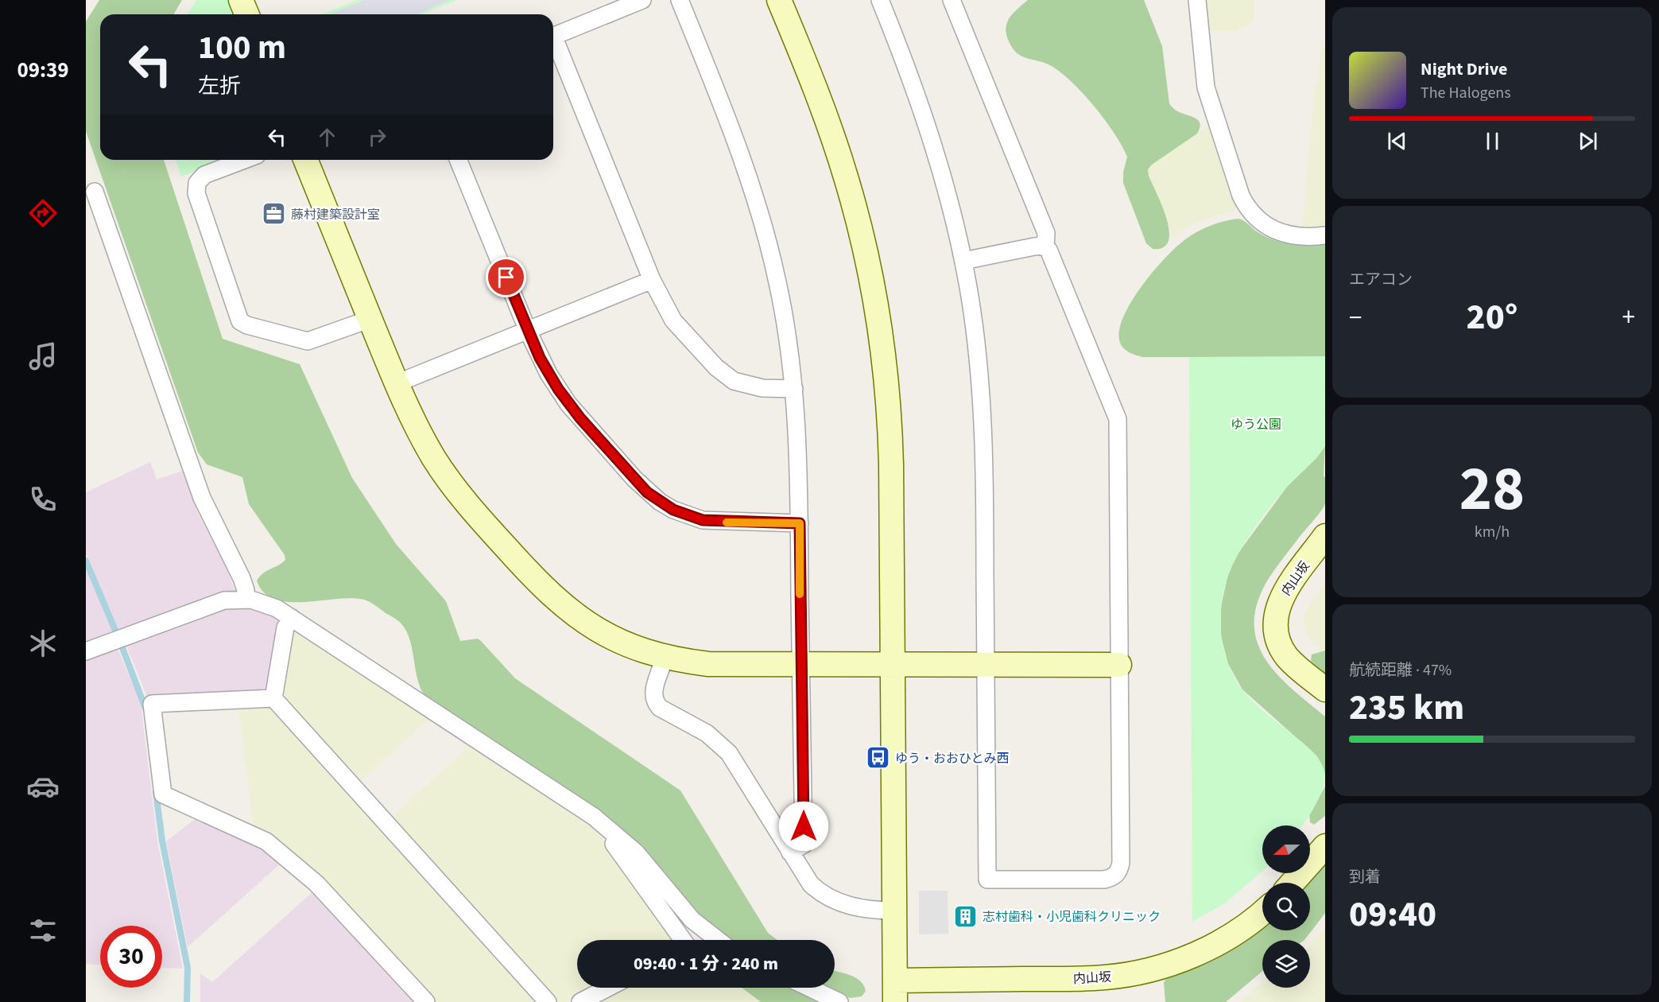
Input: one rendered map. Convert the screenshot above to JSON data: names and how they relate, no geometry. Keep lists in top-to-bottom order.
{
  "streets": {
    "street": ["内山坂"]
  },
  "parks": ["ゆう公園"],
  "places": {
    "office": ["藤村建築設計室"],
    "bus stop": ["ゆう・おおひとみ西"],
    "building": ["志村歯科・小児歯科クリニック"]
  },
  "north": "left",
  "page": {
    "tabs": "09:39",
    "turn": ["100 m", "左折"],
    "song": ["Night Drive", "The Halogens"],
    "tile": [
      "エアコン",
      ["28", "km/h"],
      ["航続距離 · 47%", "235 km"],
      ["到着", "09:40"]
    ],
    "heat": ["−", "20°", "+"],
    "limit": "30",
    "trip": "09:40 · 1 分 · 240 m"
  }
}
